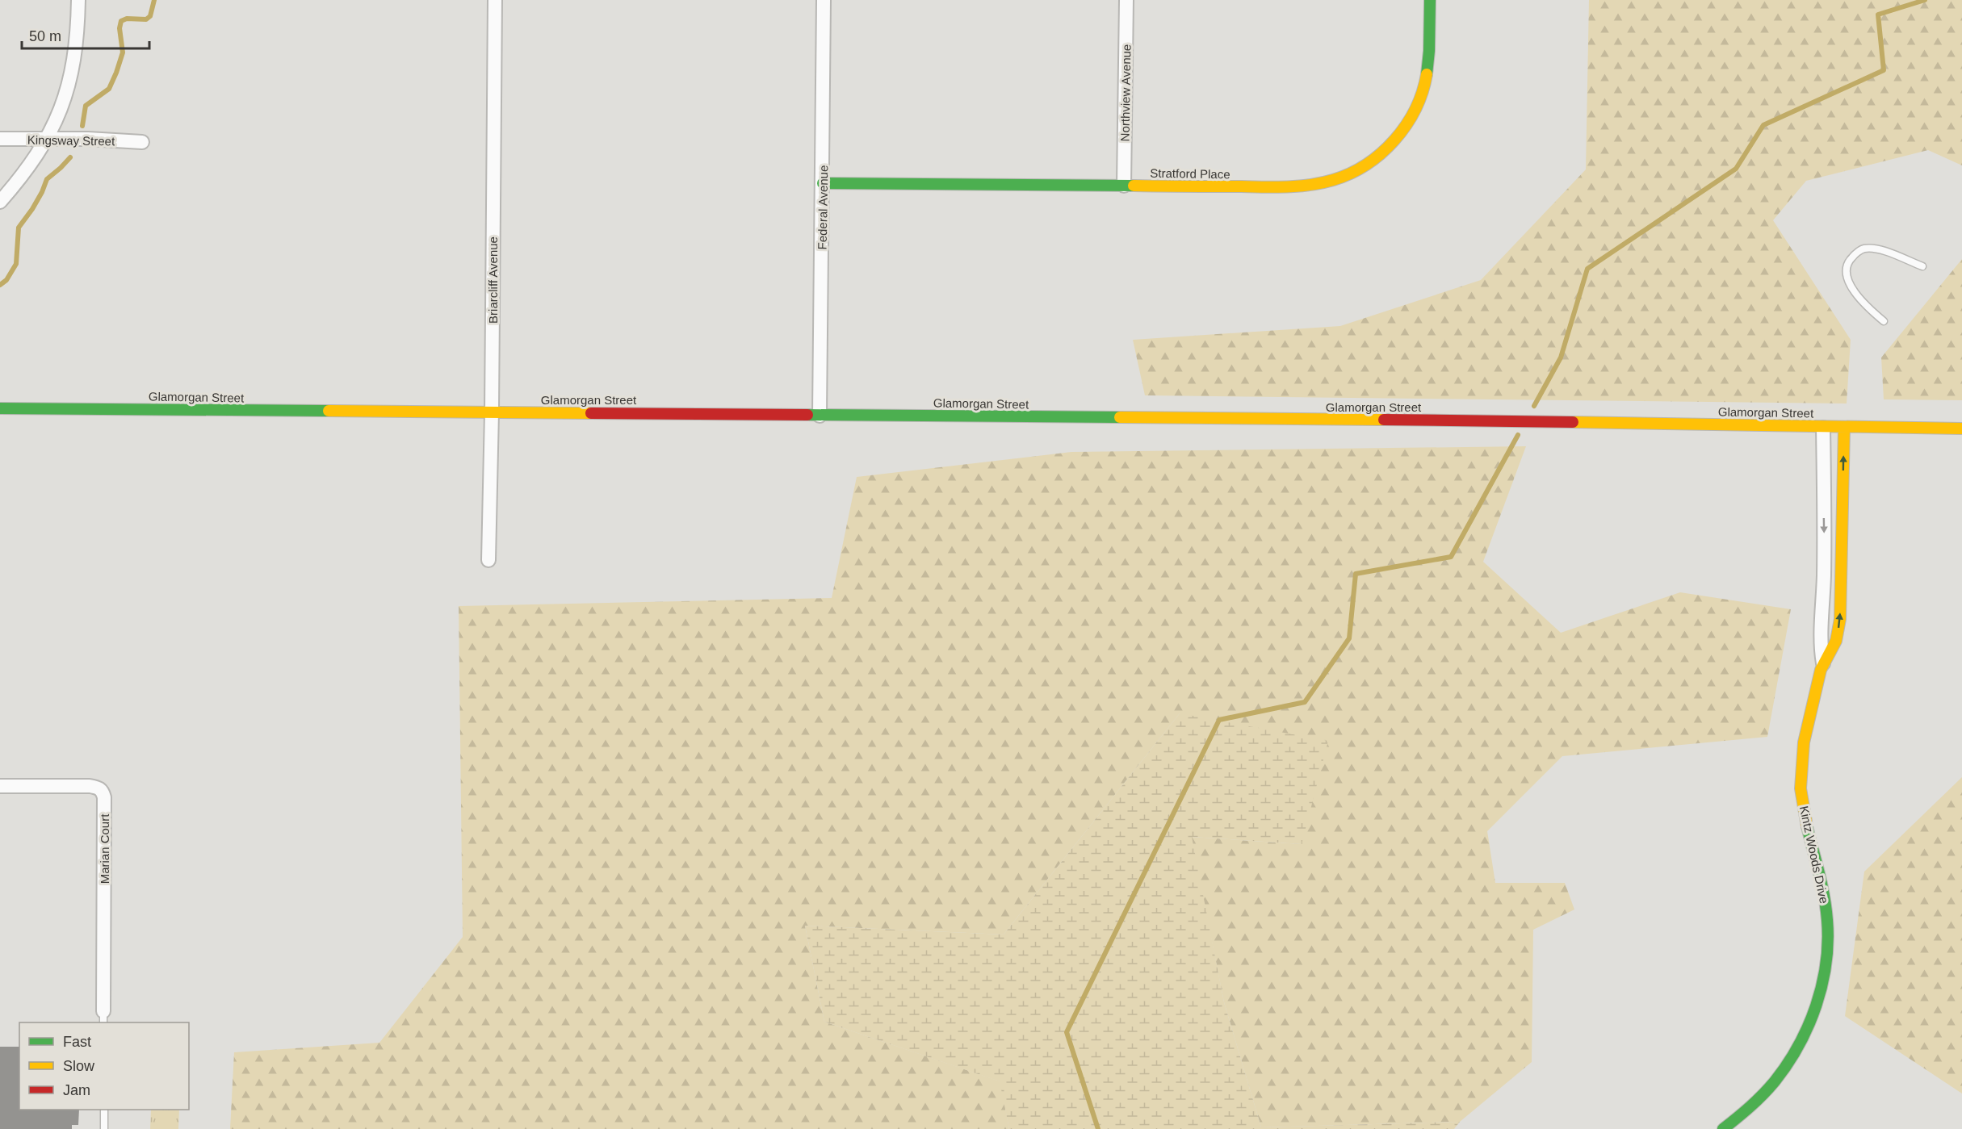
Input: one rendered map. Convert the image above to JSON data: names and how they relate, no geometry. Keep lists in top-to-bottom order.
{
  "streets": {
    "street": [
      "Northview Avenue",
      "Kingsway Street",
      "Stratford Place",
      "Federal Avenue",
      "Briarcliff Avenue",
      "Glamorgan Street",
      "Marian Court",
      "Kintz Woods Drive"
    ]
  },
  "crossings": [
    ["Northview Avenue", "Stratford Place"],
    ["Stratford Place", "Federal Avenue"],
    ["Federal Avenue", "Glamorgan Street"],
    ["Briarcliff Avenue", "Glamorgan Street"],
    ["Glamorgan Street", "Kintz Woods Drive"]
  ],
  "legend": ["Fast", "Slow", "Jam"],
  "scale_bar": "50 m"
}
